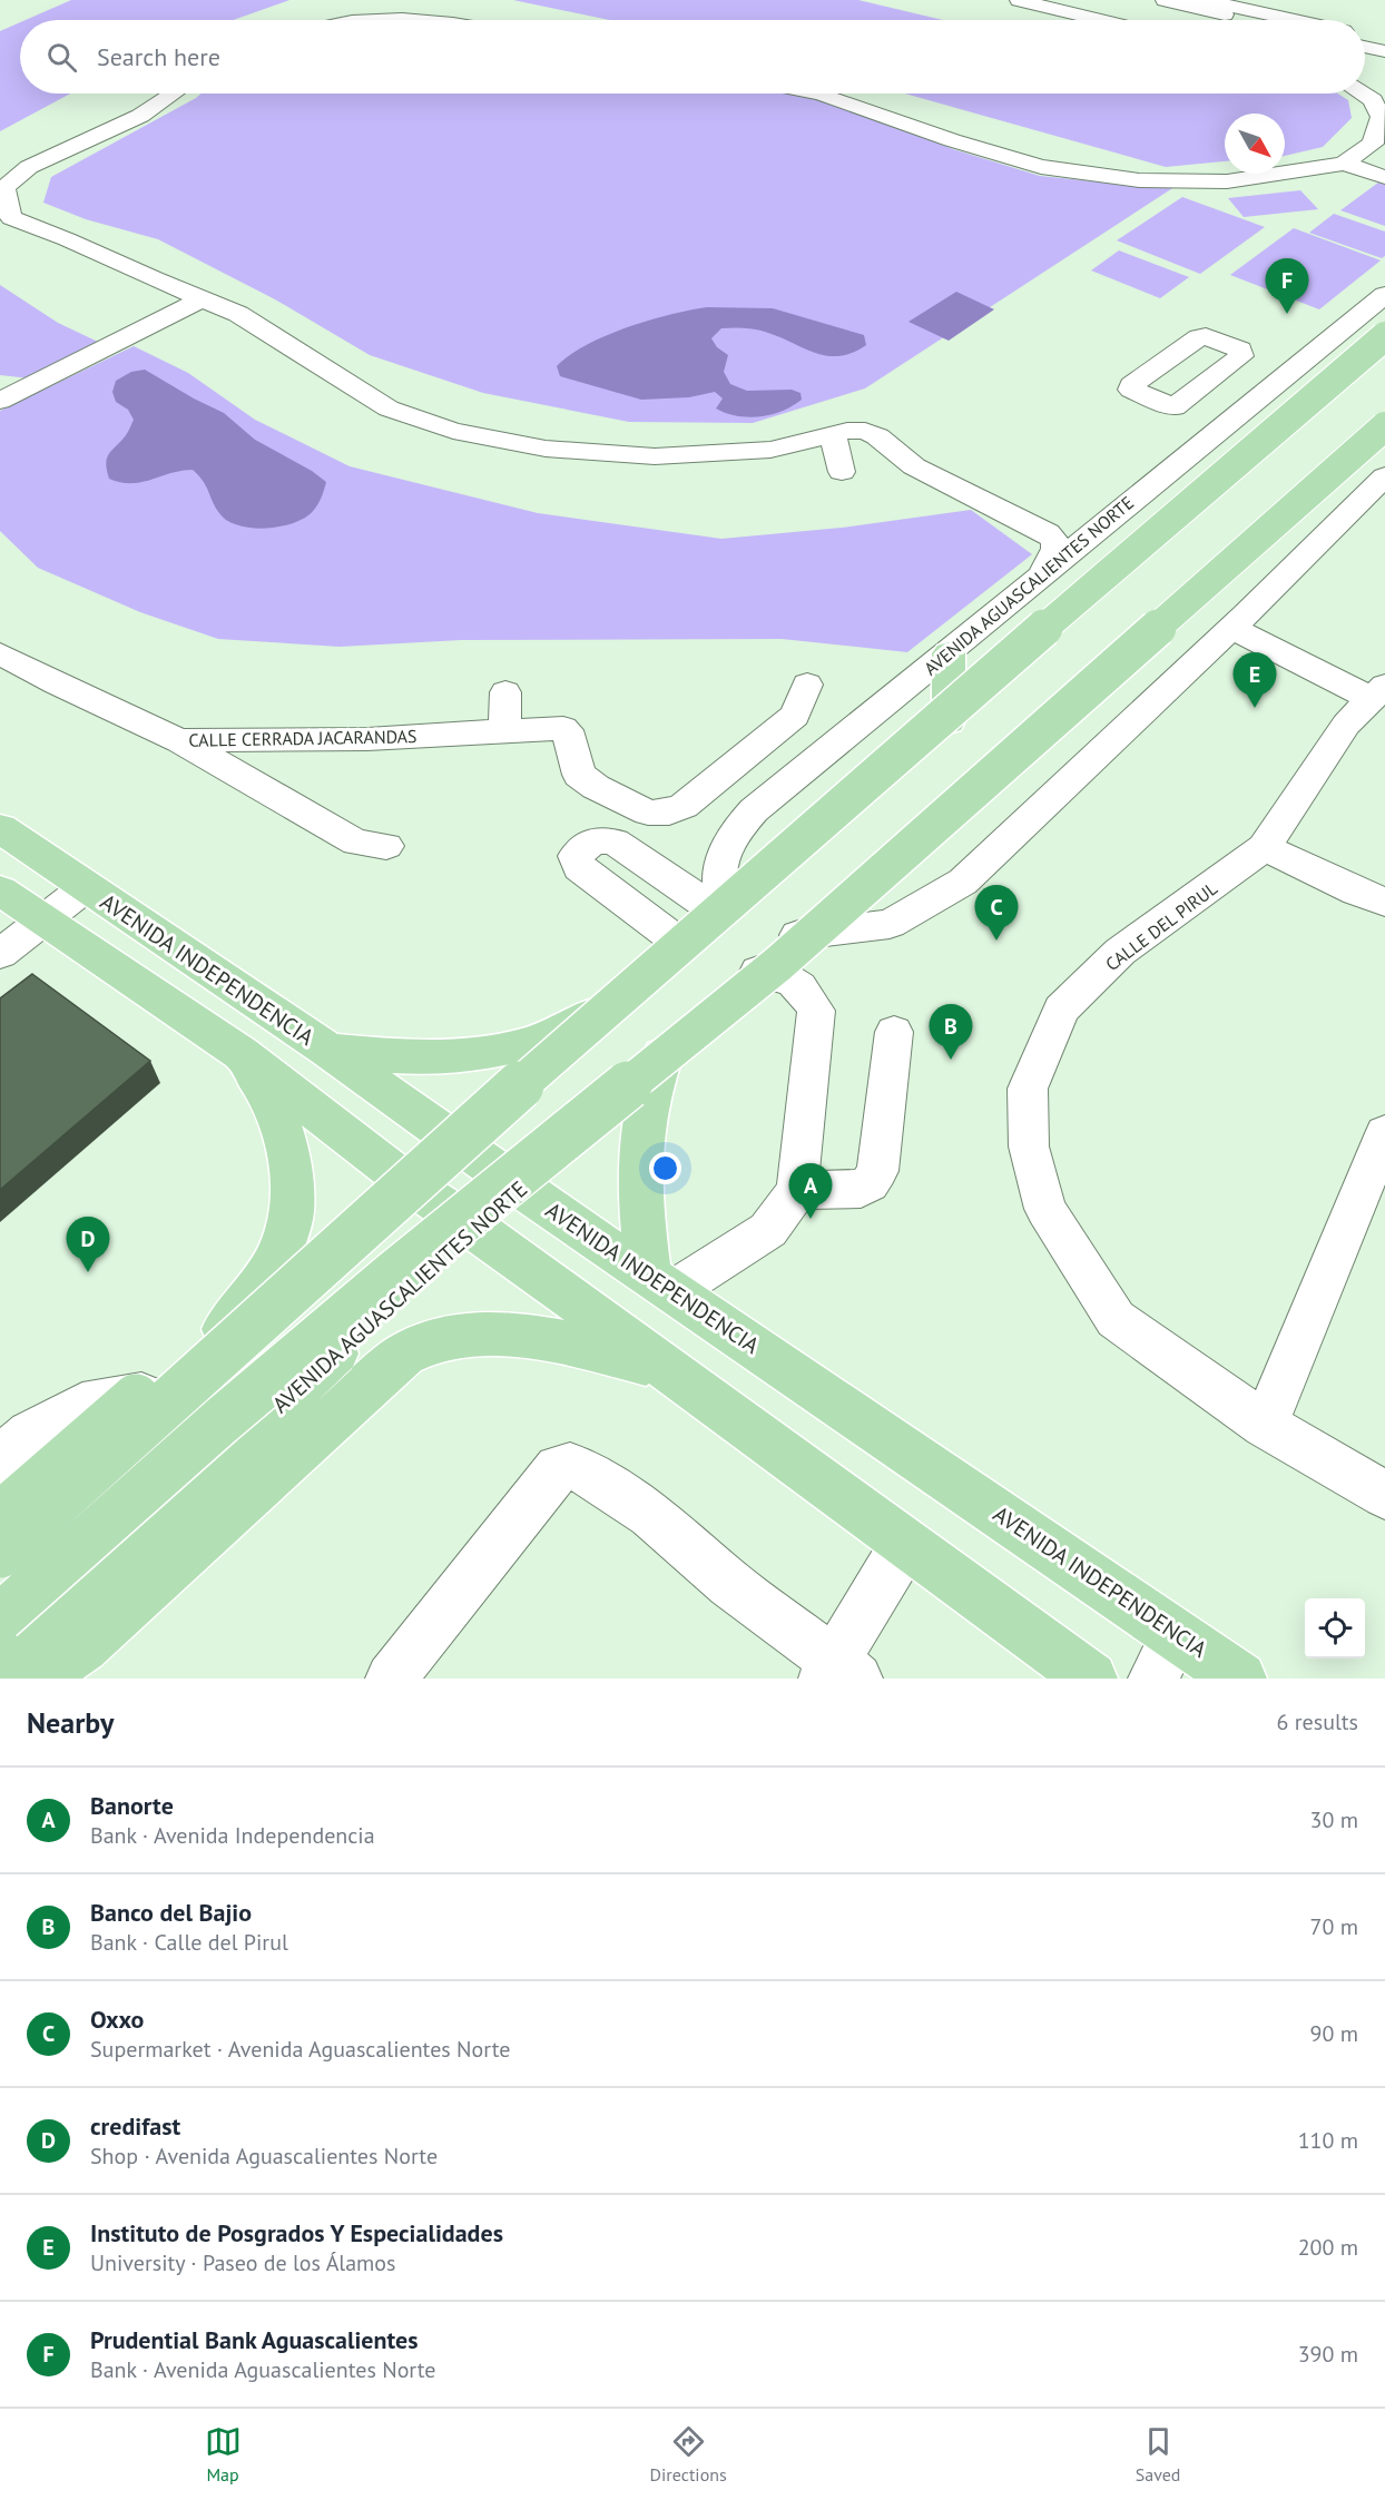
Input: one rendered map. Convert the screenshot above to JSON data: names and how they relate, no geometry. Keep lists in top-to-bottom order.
{
  "streets": {
    "main road": ["AVENIDA AGUASCALIENTES NORTE", "AVENIDA INDEPENDENCIA"],
    "street": ["CALLE CERRADA JACARANDAS", "CALLE DEL PIRUL"]
  },
  "crossings": [
    ["AVENIDA AGUASCALIENTES NORTE", "AVENIDA INDEPENDENCIA"]
  ],
  "north": "bottom right",
  "page": {
    "search": "Search here",
    "pins": [
      "F",
      "E",
      "C",
      "B",
      "A",
      "D"
    ],
    "heading": ["Nearby", "6 results"],
    "list": [
      {
        "mark": "A",
        "name": "Banorte",
        "note": "Bank · Avenida Independencia",
        "value": "30 m"
      },
      {
        "mark": "B",
        "name": "Banco del Bajio",
        "note": "Bank · Calle del Pirul",
        "value": "70 m"
      },
      {
        "mark": "C",
        "name": "Oxxo",
        "note": "Supermarket · Avenida Aguascalientes Norte",
        "value": "90 m"
      },
      {
        "mark": "D",
        "name": "credifast",
        "note": "Shop · Avenida Aguascalientes Norte",
        "value": "110 m"
      },
      {
        "mark": "E",
        "name": "Instituto de Posgrados Y Especialidades",
        "note": "University · Paseo de los Álamos",
        "value": "200 m"
      },
      {
        "mark": "F",
        "name": "Prudential Bank Aguascalientes",
        "note": "Bank · Avenida Aguascalientes Norte",
        "value": "390 m"
      }
    ],
    "nav": ["Map", "Directions", "Saved"]
  }
}
